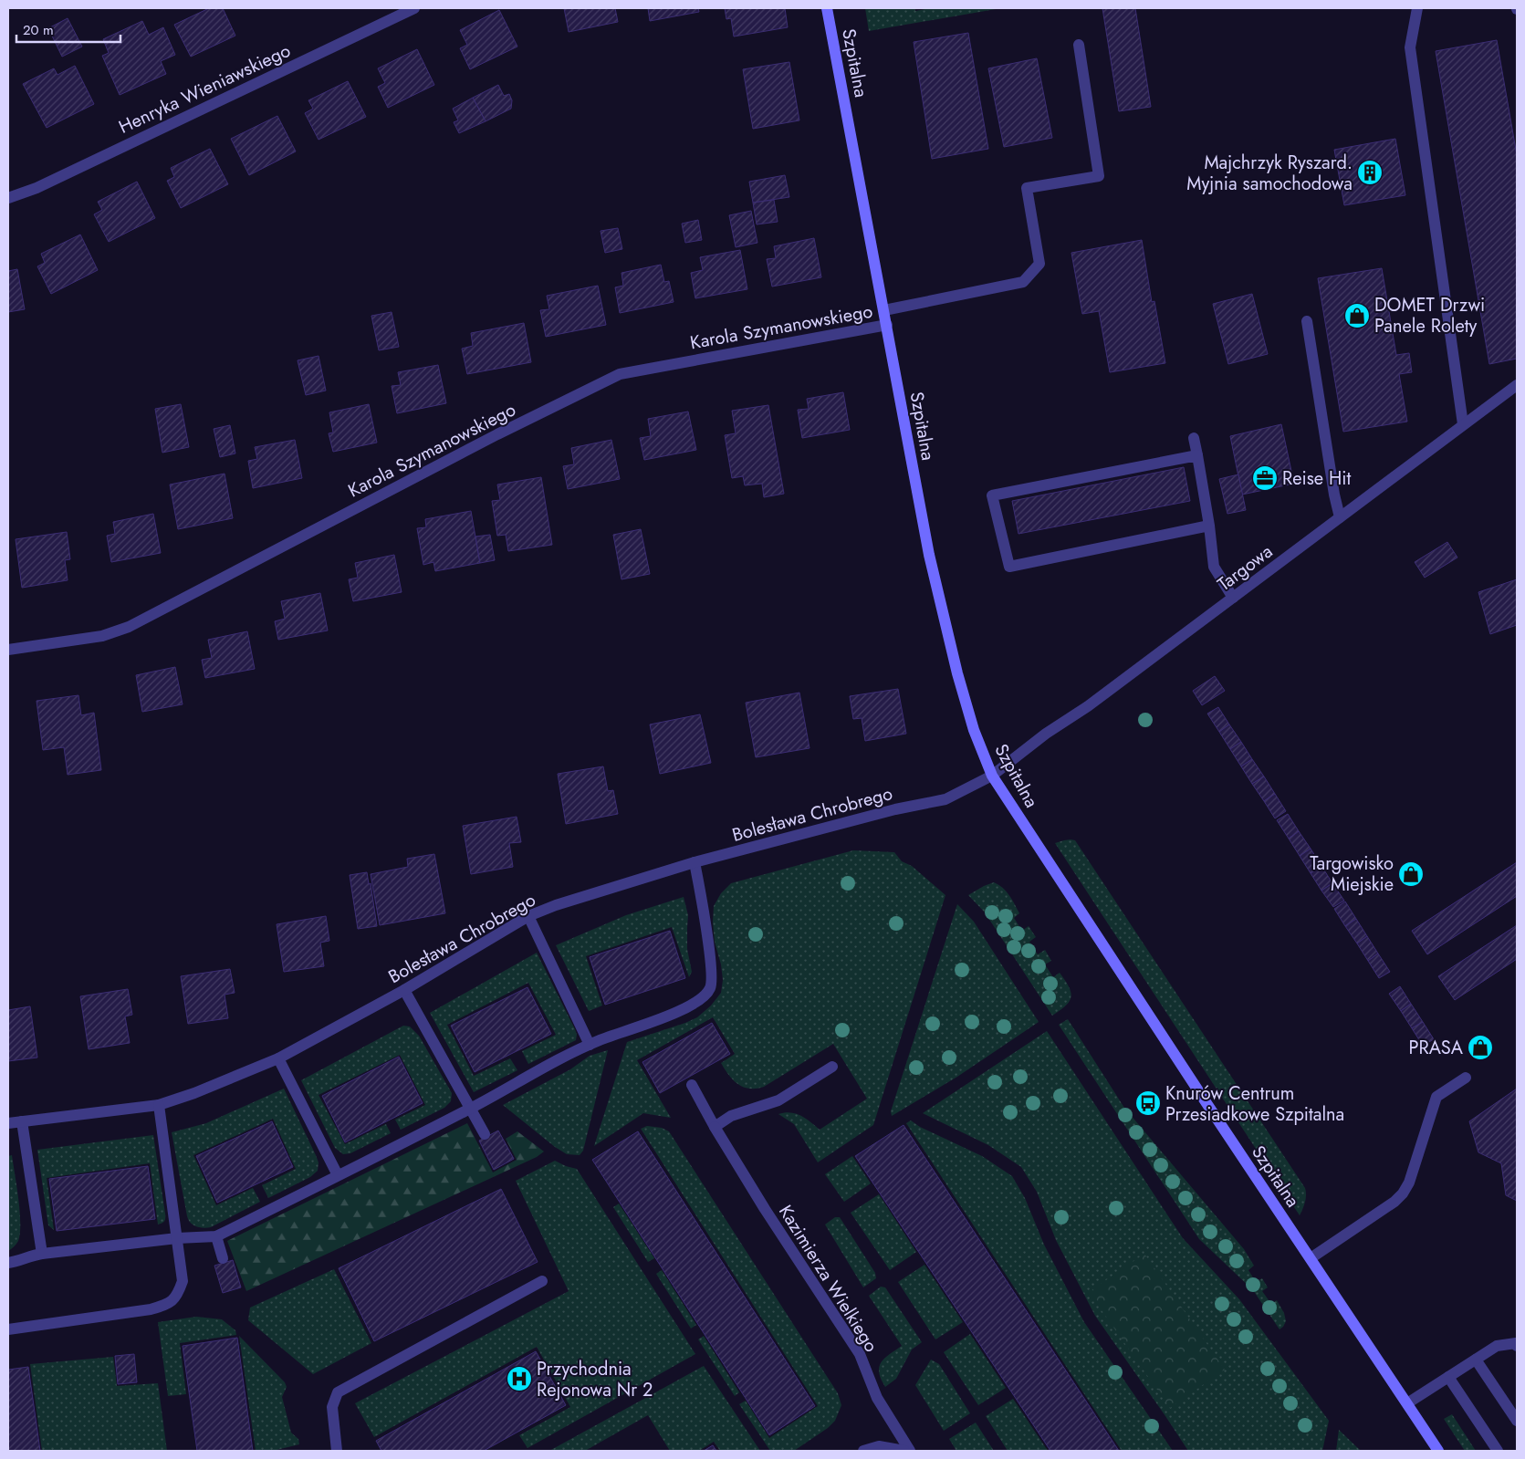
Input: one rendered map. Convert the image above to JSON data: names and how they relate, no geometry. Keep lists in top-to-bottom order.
{
  "streets": {
    "street": [
      "Szpitalna",
      "Henryka Wieniawskiego",
      "Karola Szymanowskiego",
      "Targowa",
      "Bolesława Chrobrego",
      "Kazimierza Wielkiego"
    ]
  },
  "crossings": [
    ["Szpitalna", "Karola Szymanowskiego"],
    ["Szpitalna", "Targowa"],
    ["Szpitalna", "Bolesława Chrobrego"],
    ["Targowa", "Bolesława Chrobrego"]
  ],
  "places": {
    "building": ["Majchrzyk Ryszard. Myjnia samochodowa"],
    "shop": ["DOMET Drzwi Panele Rolety", "Targowisko Miejskie", "PRASA"],
    "office": ["Reise Hit"],
    "bus stop": ["Knurów Centrum Przesiadkowe Szpitalna"],
    "hospital": ["Przychodnia Rejonowa Nr 2"]
  },
  "scale_bar": "20 m"
}
